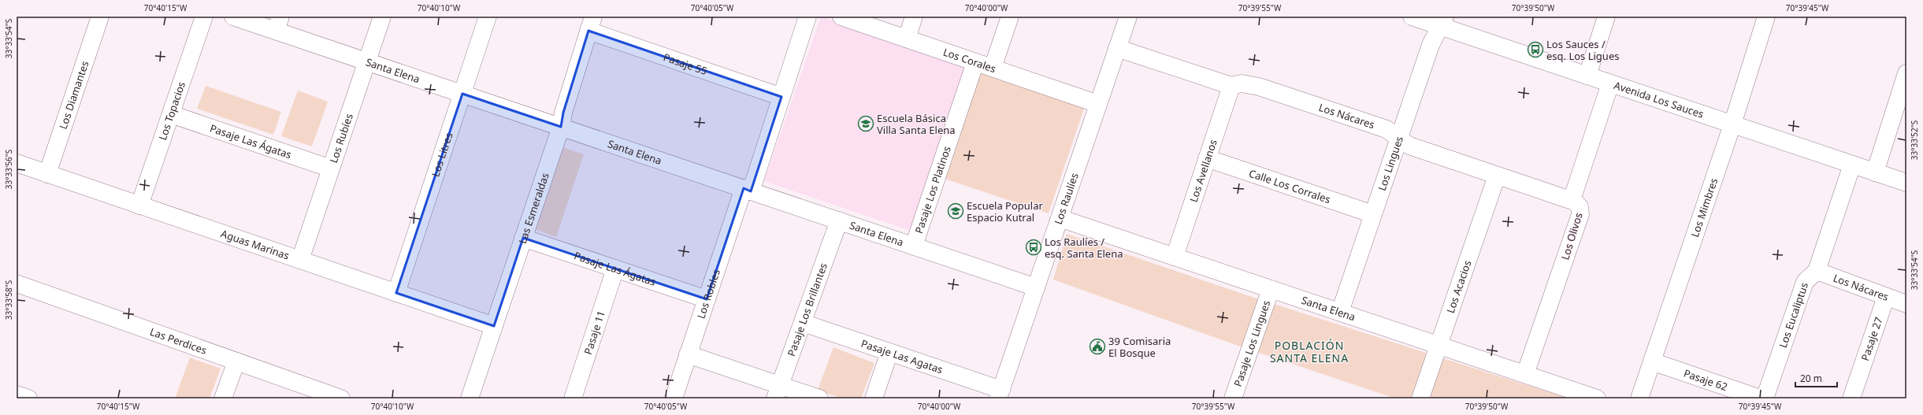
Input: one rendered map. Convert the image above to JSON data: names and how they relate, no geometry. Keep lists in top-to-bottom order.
{
  "streets": {
    "street": [
      "Los Corales",
      "Pasaje 55",
      "Santa Elena",
      "Los Diamantes",
      "Avenida Los Sauces",
      "Los Topacios",
      "Los Nácares",
      "Los Rubíes",
      "Pasaje Las Ágatas",
      "Los Litres",
      "Los Lingues",
      "Los Avellanos",
      "Calle Los Corrales",
      "Pasaje Los Platinos",
      "Los Raulíes",
      "Las Esmeraldas",
      "Los Mimbres",
      "Los Olivos",
      "Aguas Marinas",
      "Los Acacios",
      "Los Robles",
      "Pasaje Los Brillantes",
      "Los Eucaliptus",
      "Pasaje 11",
      "Pasaje 27",
      "Las Perdices",
      "Pasaje Los Lingues",
      "Pasaje Las Agatas",
      "Pasaje 62"
    ]
  },
  "crossings": [
    ["Los Corales", "Pasaje Los Platinos"],
    ["Los Corales", "Los Raulíes"],
    ["Pasaje 55", "Las Esmeraldas"],
    ["Pasaje 55", "Los Robles"],
    ["Santa Elena", "Los Rubíes"],
    ["Santa Elena", "Los Litres"],
    ["Santa Elena", "Los Lingues"],
    ["Santa Elena", "Los Avellanos"],
    ["Santa Elena", "Pasaje Los Platinos"],
    ["Santa Elena", "Los Raulíes"],
    ["Santa Elena", "Las Esmeraldas"],
    ["Santa Elena", "Los Olivos"],
    ["Santa Elena", "Los Acacios"],
    ["Santa Elena", "Los Robles"],
    ["Santa Elena", "Pasaje Los Brillantes"],
    ["Santa Elena", "Pasaje Los Lingues"],
    ["Los Diamantes", "Aguas Marinas"],
    ["Avenida Los Sauces", "Los Lingues"],
    ["Avenida Los Sauces", "Los Mimbres"],
    ["Avenida Los Sauces", "Los Olivos"],
    ["Los Topacios", "Pasaje Las Ágatas"],
    ["Los Topacios", "Aguas Marinas"],
    ["Los Nácares", "Los Lingues"],
    ["Los Nácares", "Los Avellanos"],
    ["Los Nácares", "Los Raulíes"],
    ["Los Nácares", "Los Olivos"],
    ["Los Nácares", "Los Acacios"],
    ["Los Nácares", "Los Eucaliptus"],
    ["Los Nácares", "Pasaje 27"],
    ["Los Rubíes", "Pasaje Las Ágatas"],
    ["Los Rubíes", "Aguas Marinas"],
    ["Pasaje Las Ágatas", "Las Esmeraldas"],
    ["Pasaje Las Ágatas", "Los Robles"],
    ["Pasaje Las Ágatas", "Pasaje 11"],
    ["Los Litres", "Aguas Marinas"],
    ["Los Lingues", "Calle Los Corrales"],
    ["Los Avellanos", "Calle Los Corrales"],
    ["Los Raulíes", "Pasaje Las Agatas"],
    ["Las Esmeraldas", "Aguas Marinas"],
    ["Los Mimbres", "Pasaje 62"],
    ["Pasaje Los Brillantes", "Pasaje Las Agatas"]
  ],
  "districts": ["POBLACIÓN SANTA ELENA"],
  "places": {
    "bus stop": ["Los Sauces / esq. Los Ligues", "Los Raulíes / esq. Santa Elena"],
    "school or university": ["Escuela Básica Villa Santa Elena", "Escuela Popular Espacio Kutral"],
    "public building": ["39 Comisaria El Bosque"]
  },
  "scale_bar": "20 m",
  "coordinates": [
    "70°40'15\"W",
    "70°40'10\"W",
    "70°40'05\"W",
    "70°40'00\"W",
    "70°39'55\"W",
    "70°39'50\"W",
    "70°39'45\"W",
    "33°33'54\"S",
    "33°33'52\"S",
    "33°33'56\"S",
    "33°33'58\"S"
  ]
}
